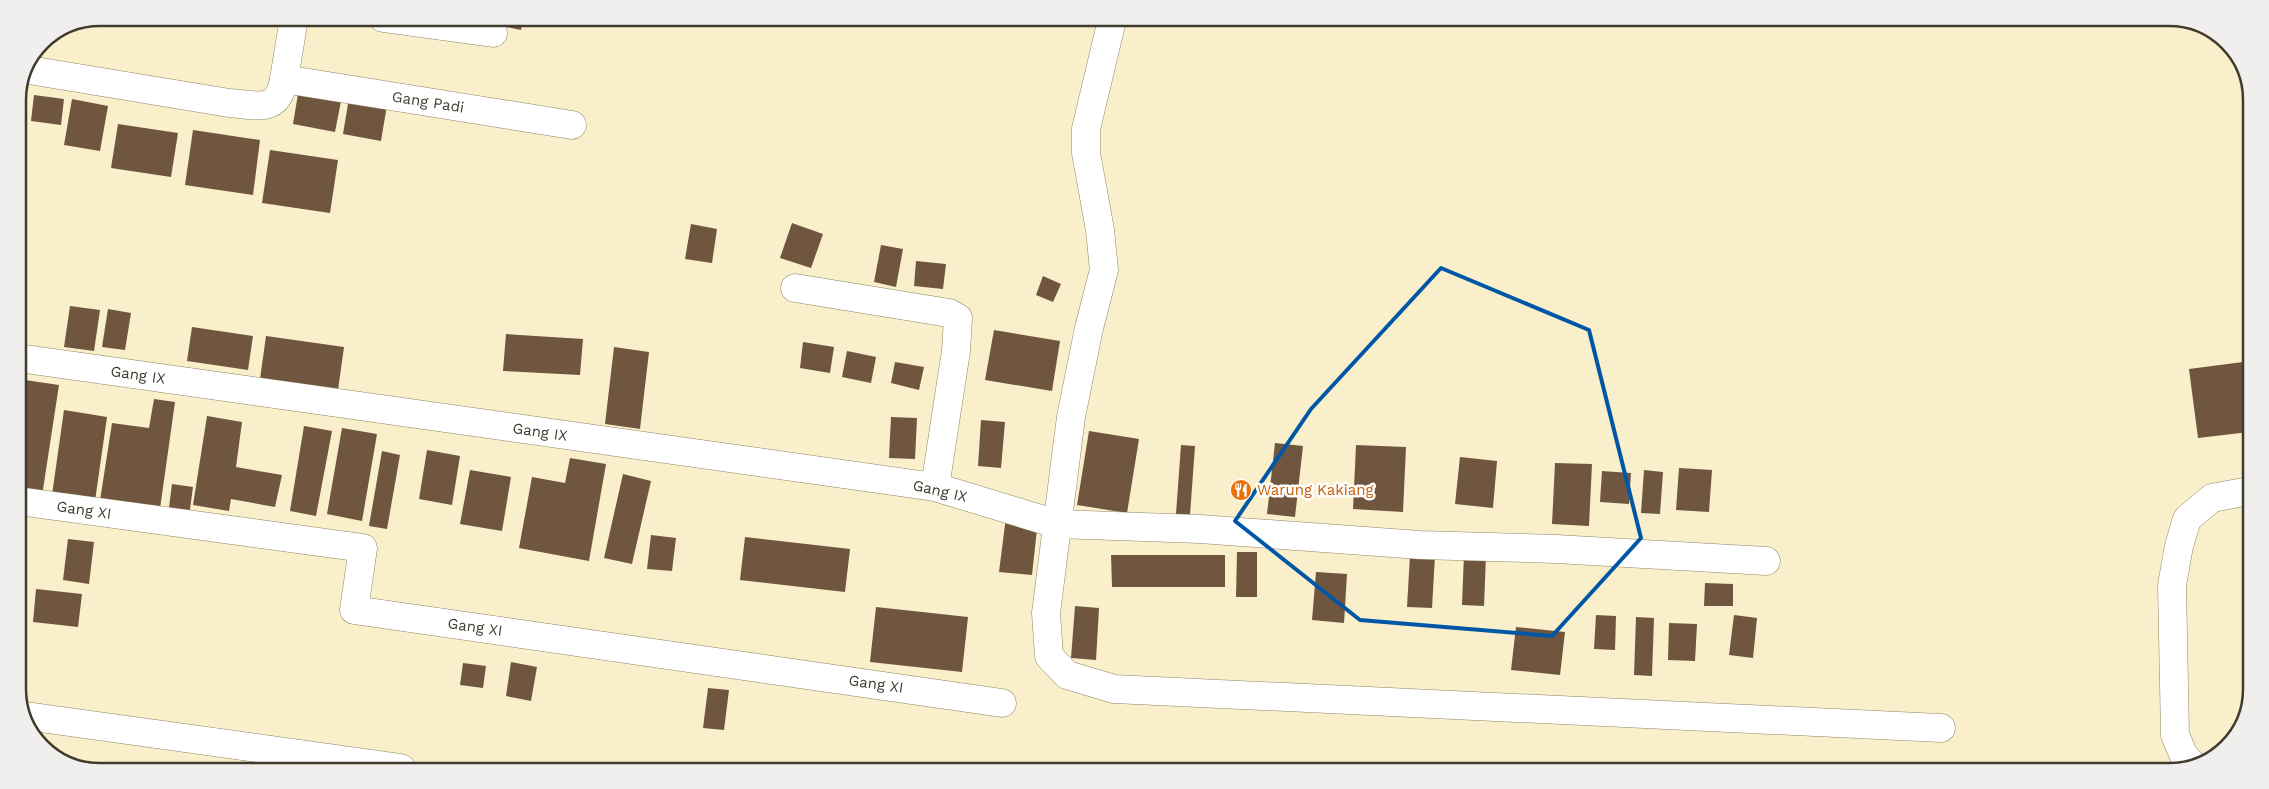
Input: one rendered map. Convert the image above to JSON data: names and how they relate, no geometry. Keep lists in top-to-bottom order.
{
  "streets": {
    "street": ["Gang Padi", "Gang IX", "Gang XI"]
  },
  "places": {
    "restaurant": ["Warung Kakiang"]
  }
}
